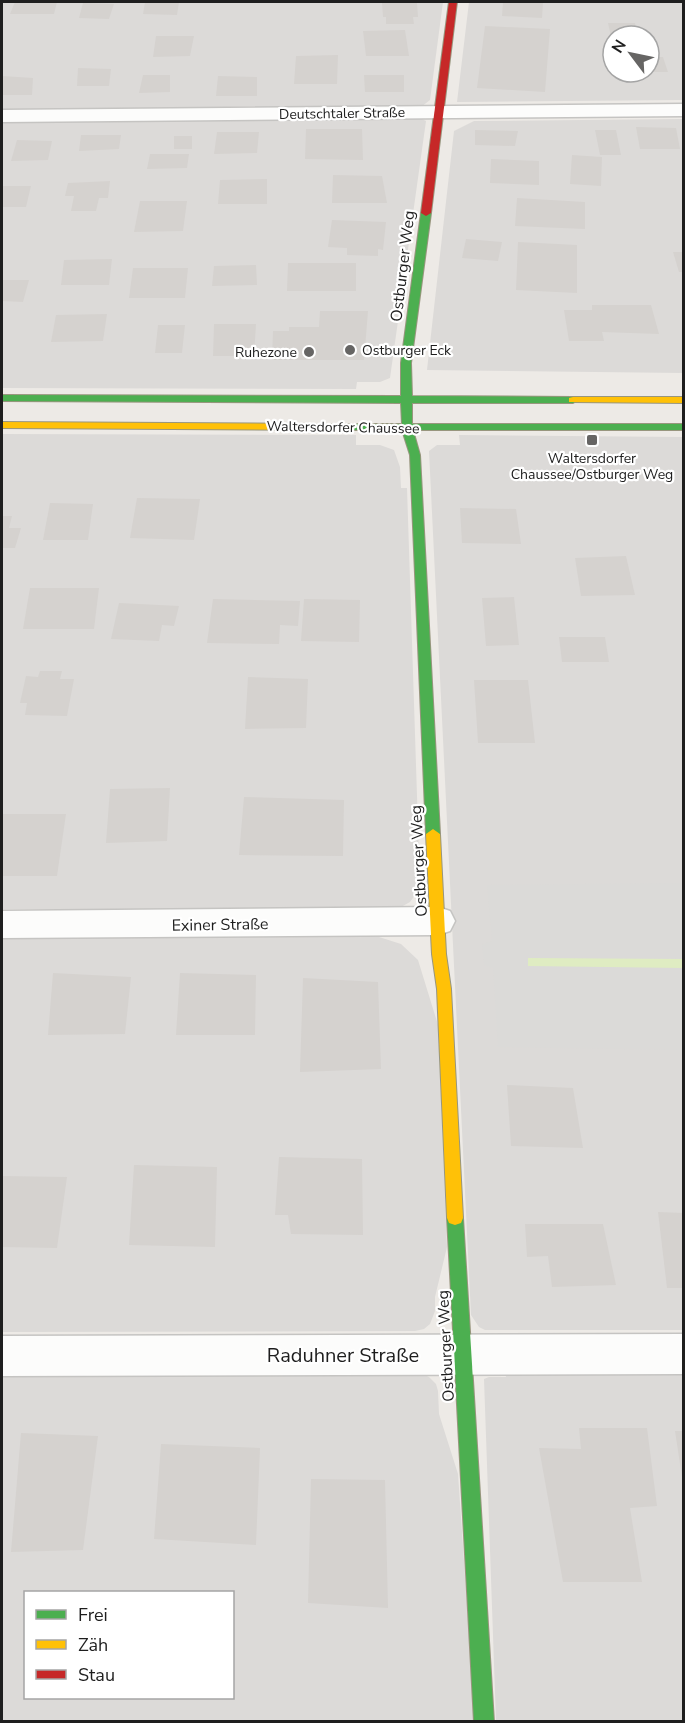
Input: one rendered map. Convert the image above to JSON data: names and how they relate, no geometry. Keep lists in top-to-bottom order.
{
  "streets": {
    "street": [
      "Deutschtaler Straße",
      "Ostburger Weg",
      "Waltersdorfer Chaussee",
      "Exiner Straße",
      "Raduhner Straße"
    ]
  },
  "crossings": [
    ["Deutschtaler Straße", "Ostburger Weg"],
    ["Ostburger Weg", "Waltersdorfer Chaussee"],
    ["Ostburger Weg", "Exiner Straße"],
    ["Ostburger Weg", "Raduhner Straße"]
  ],
  "places": {
    "other": ["Ostburger Eck", "Ruhezone"],
    "transit": ["Waltersdorfer Chaussee/Ostburger Weg"]
  },
  "legend": ["Frei", "Zäh", "Stau"],
  "north": "top left"
}
